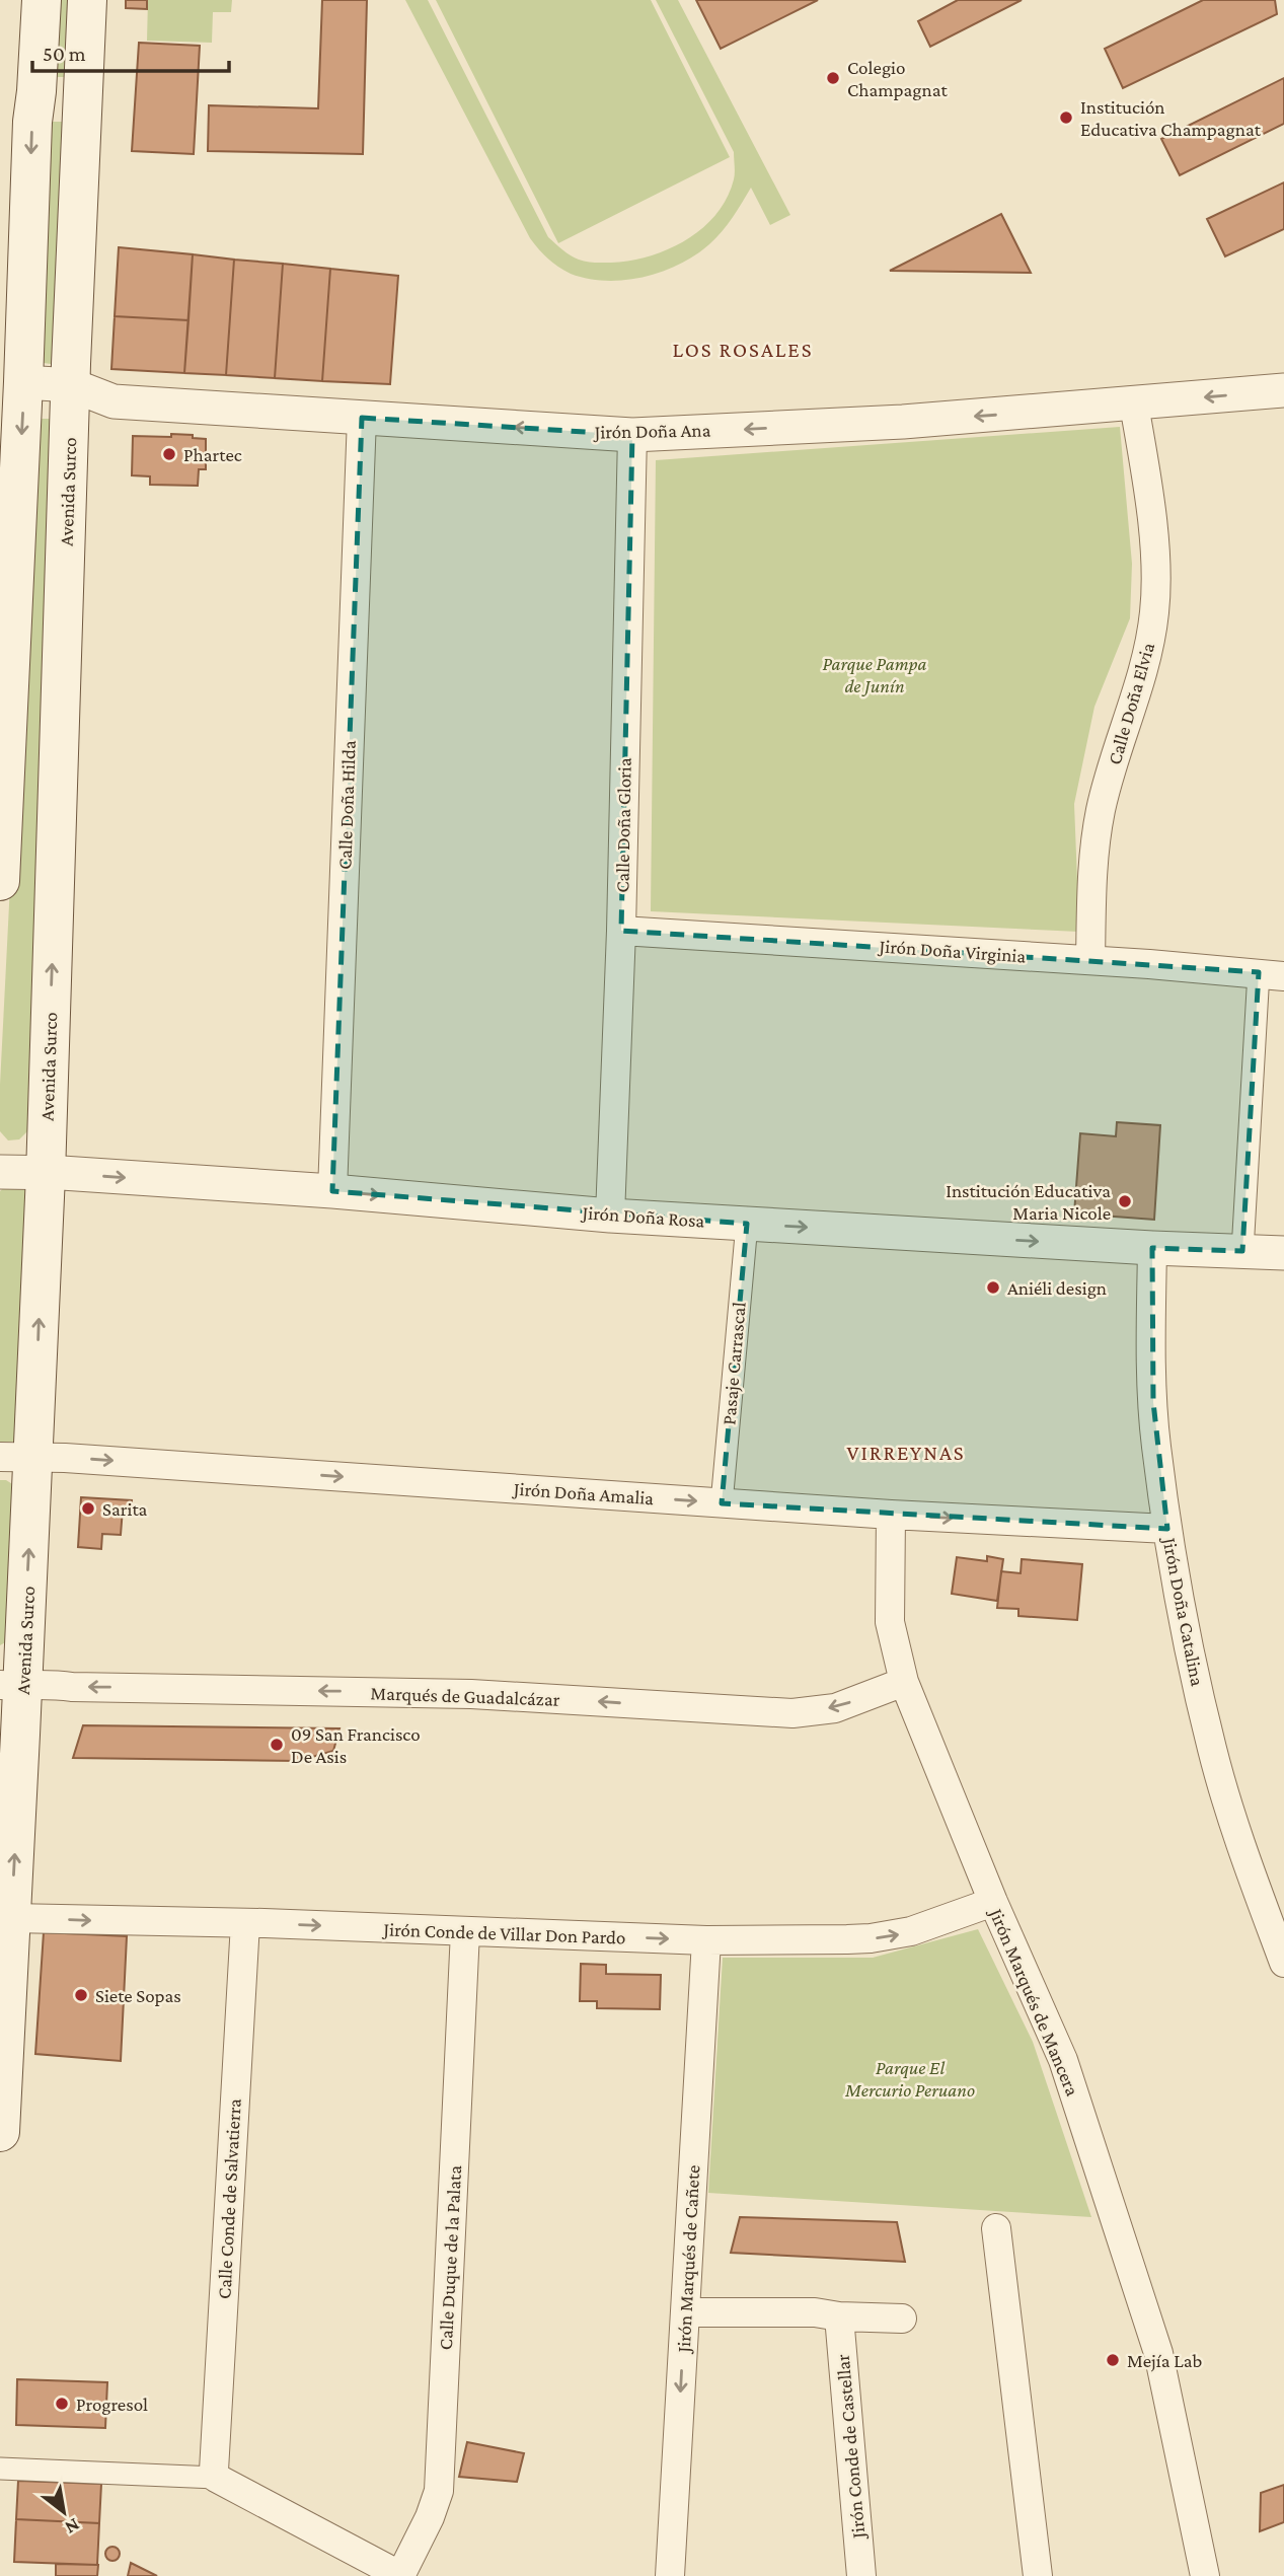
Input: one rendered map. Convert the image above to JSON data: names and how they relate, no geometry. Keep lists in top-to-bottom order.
{
  "streets": {
    "main road": ["Avenida Surco"],
    "street": [
      "Jirón Doña Ana",
      "Calle Doña Elvia",
      "Calle Doña Hilda",
      "Calle Doña Gloria",
      "Jirón Doña Virginia",
      "Jirón Doña Rosa",
      "Pasaje Carrascal",
      "Jirón Doña Amalia",
      "Jirón Doña Catalina",
      "Marqués de Guadalcázar",
      "Jirón Conde de Villar Don Pardo",
      "Jirón Marqués de Mancera",
      "Calle Conde de Salvatierra",
      "Calle Duque de la Palata",
      "Jirón Marqués de Cañete",
      "Jirón Conde de Castellar"
    ]
  },
  "crossings": [
    ["Jirón Doña Ana", "Avenida Surco"],
    ["Jirón Doña Ana", "Calle Doña Elvia"],
    ["Jirón Doña Ana", "Calle Doña Hilda"],
    ["Jirón Doña Ana", "Calle Doña Gloria"],
    ["Avenida Surco", "Jirón Doña Rosa"],
    ["Avenida Surco", "Jirón Doña Amalia"],
    ["Avenida Surco", "Marqués de Guadalcázar"],
    ["Avenida Surco", "Jirón Conde de Villar Don Pardo"],
    ["Calle Doña Elvia", "Jirón Doña Virginia"],
    ["Calle Doña Hilda", "Jirón Doña Rosa"],
    ["Calle Doña Gloria", "Jirón Doña Virginia"],
    ["Calle Doña Gloria", "Jirón Doña Rosa"],
    ["Jirón Doña Rosa", "Pasaje Carrascal"],
    ["Jirón Doña Rosa", "Jirón Doña Catalina"],
    ["Pasaje Carrascal", "Jirón Doña Amalia"],
    ["Jirón Doña Amalia", "Jirón Doña Catalina"],
    ["Jirón Doña Amalia", "Jirón Marqués de Mancera"],
    ["Marqués de Guadalcázar", "Jirón Marqués de Mancera"],
    ["Jirón Conde de Villar Don Pardo", "Jirón Marqués de Mancera"],
    ["Jirón Conde de Villar Don Pardo", "Calle Conde de Salvatierra"],
    ["Jirón Conde de Villar Don Pardo", "Calle Duque de la Palata"],
    ["Jirón Conde de Villar Don Pardo", "Jirón Marqués de Cañete"]
  ],
  "one_way": [
    "Jirón Doña Ana",
    "Jirón Doña Rosa",
    "Jirón Doña Amalia",
    "Marqués de Guadalcázar",
    "Jirón Conde de Villar Don Pardo",
    "Jirón Marqués de Cañete"
  ],
  "districts": ["LOS ROSALES", "VIRREYNAS"],
  "parks": ["Parque Pampa de Junín", "Parque El Mercurio Peruano"],
  "places": [
    "Colegio Champagnat",
    "Institución Educativa Champagnat",
    "Phartec",
    "Institución Educativa Maria Nicole",
    "Aniéli design",
    "Sarita",
    "09 San Francisco De Asis",
    "Siete Sopas",
    "Mejía Lab",
    "Progresol"
  ],
  "scale_bar": "50 m",
  "north": "bottom right"
}
